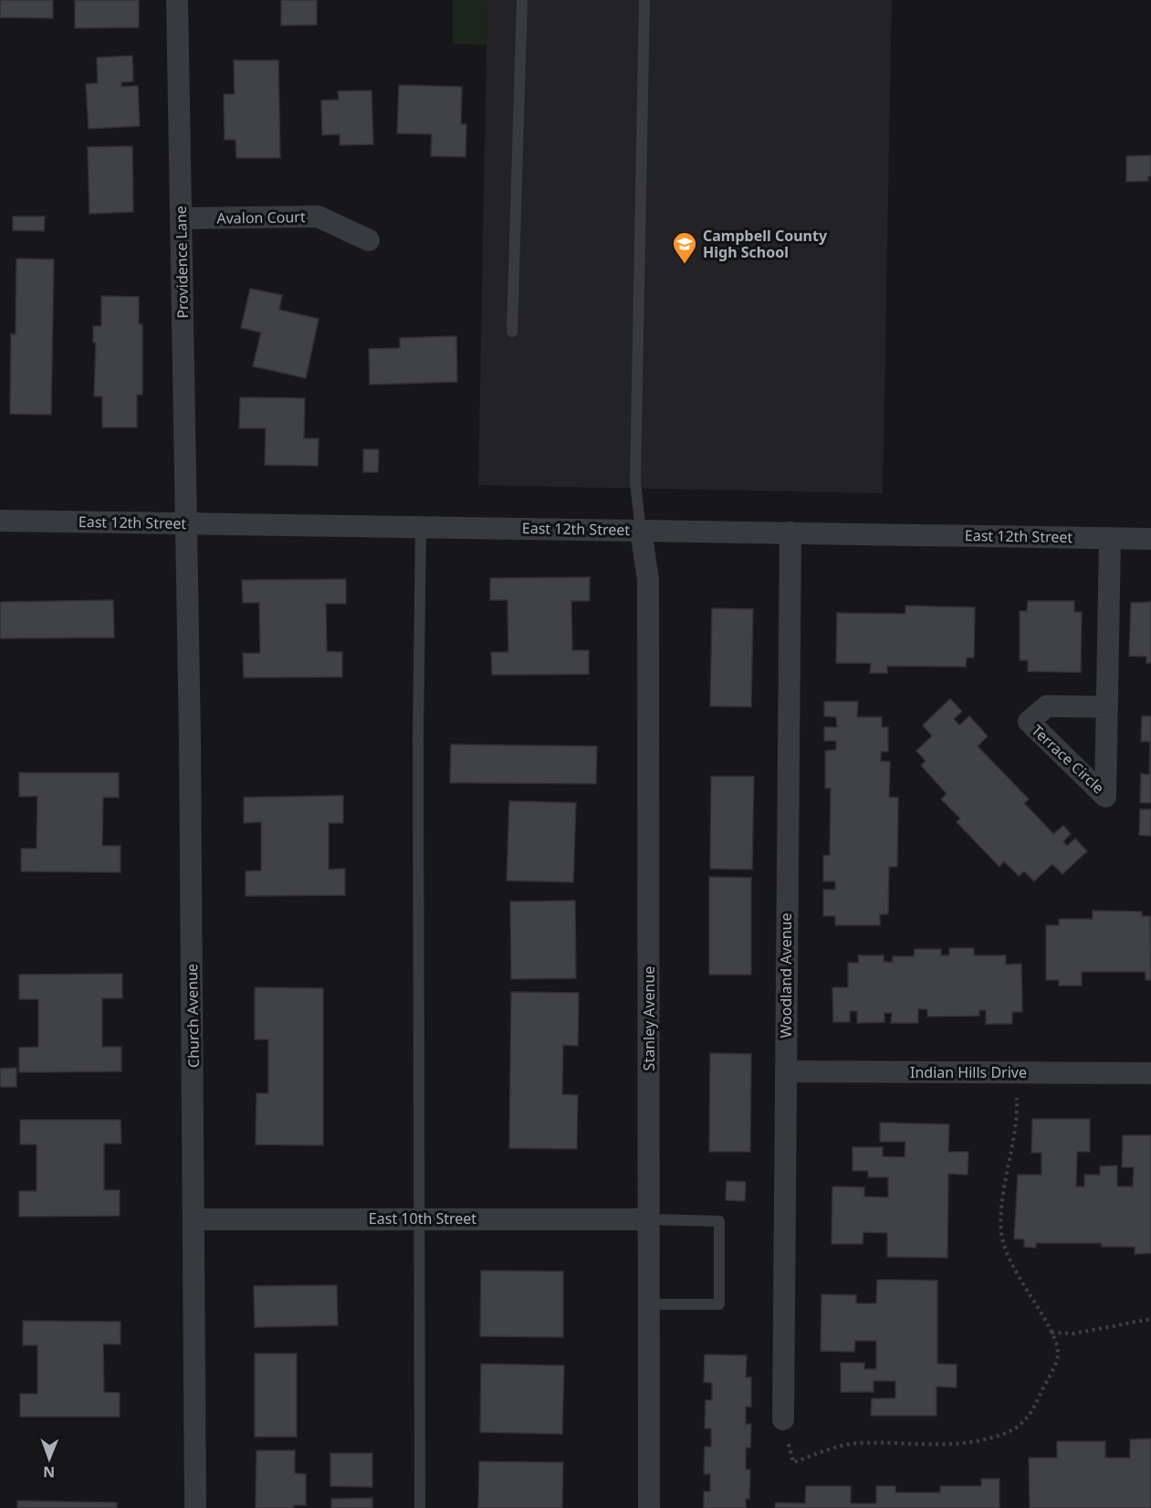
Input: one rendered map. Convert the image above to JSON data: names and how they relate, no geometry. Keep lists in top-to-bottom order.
{
  "streets": {
    "street": [
      "Avalon Court",
      "Providence Lane",
      "East 12th Street",
      "Terrace Circle",
      "Woodland Avenue",
      "Church Avenue",
      "Stanley Avenue",
      "Indian Hills Drive",
      "East 10th Street"
    ]
  },
  "crossings": [
    ["Avalon Court", "Providence Lane"],
    ["Providence Lane", "East 12th Street"],
    ["Providence Lane", "Church Avenue"],
    ["East 12th Street", "Terrace Circle"],
    ["East 12th Street", "Woodland Avenue"],
    ["East 12th Street", "Church Avenue"],
    ["East 12th Street", "Stanley Avenue"],
    ["Woodland Avenue", "Indian Hills Drive"],
    ["Church Avenue", "East 10th Street"],
    ["Stanley Avenue", "East 10th Street"]
  ],
  "places": {
    "school or university": ["Campbell County High School"]
  },
  "north": "bottom"
}
